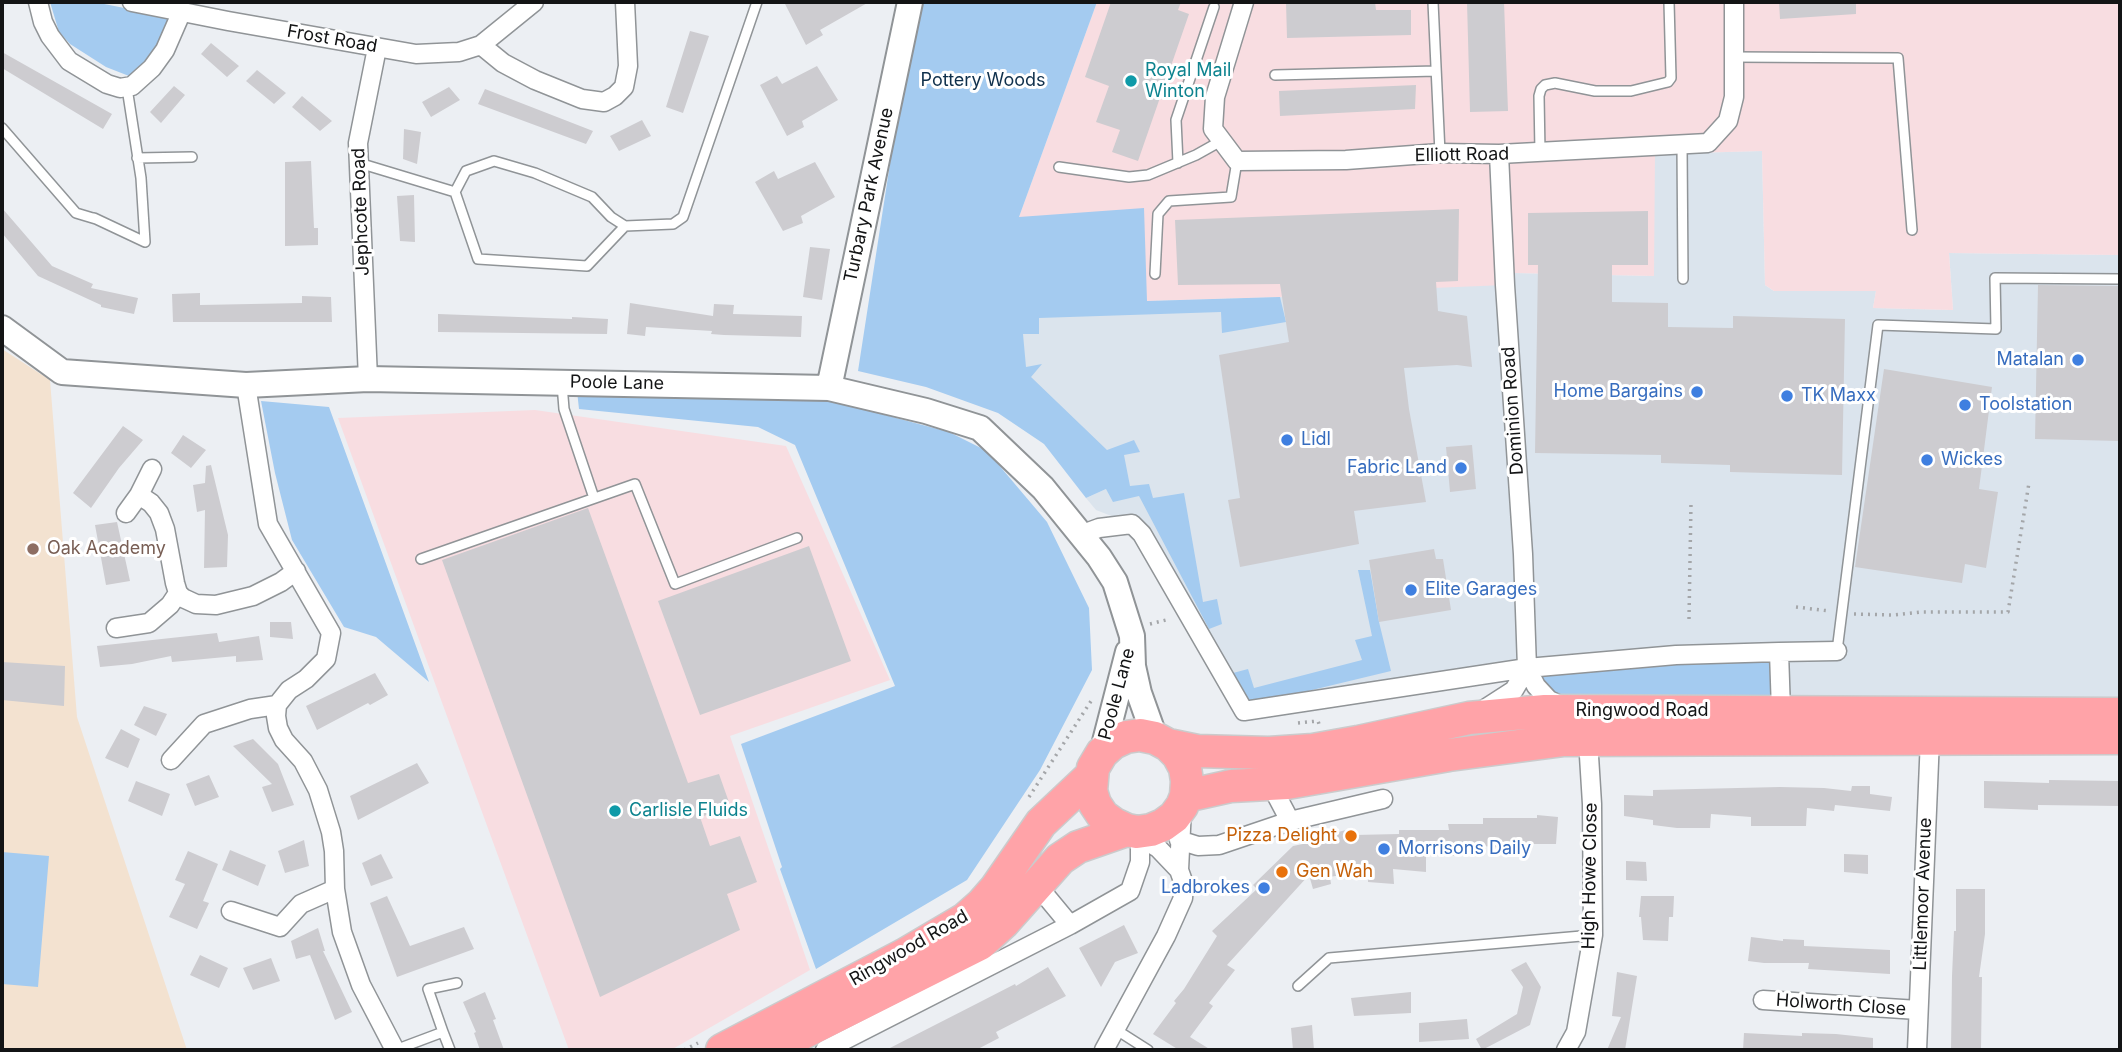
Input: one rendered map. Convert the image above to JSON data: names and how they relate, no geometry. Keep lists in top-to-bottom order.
{
  "streets": {
    "highway": ["Ringwood Road"],
    "street": [
      "Frost Road",
      "Elliott Road",
      "Turbary Park Avenue",
      "Jephcote Road",
      "Poole Lane",
      "Dominion Road",
      "High Howe Close",
      "Littlemoor Avenue",
      "Holworth Close"
    ]
  },
  "crossings": [
    ["Frost Road", "Jephcote Road"],
    ["Elliott Road", "Dominion Road"],
    ["Turbary Park Avenue", "Poole Lane"],
    ["Jephcote Road", "Poole Lane"],
    ["Poole Lane", "Ringwood Road"],
    ["Ringwood Road", "High Howe Close"],
    ["Ringwood Road", "Littlemoor Avenue"],
    ["Littlemoor Avenue", "Holworth Close"]
  ],
  "parks": ["Pottery Woods"],
  "places": [
    "Royal Mail Winton",
    "Matalan",
    "Home Bargains",
    "TK Maxx",
    "Toolstation",
    "Lidl",
    "Wickes",
    "Fabric Land",
    "Oak Academy",
    "Elite Garages",
    "Carlisle Fluids",
    "Pizza Delight",
    "Morrisons Daily",
    "Gen Wah",
    "Ladbrokes"
  ]
}
